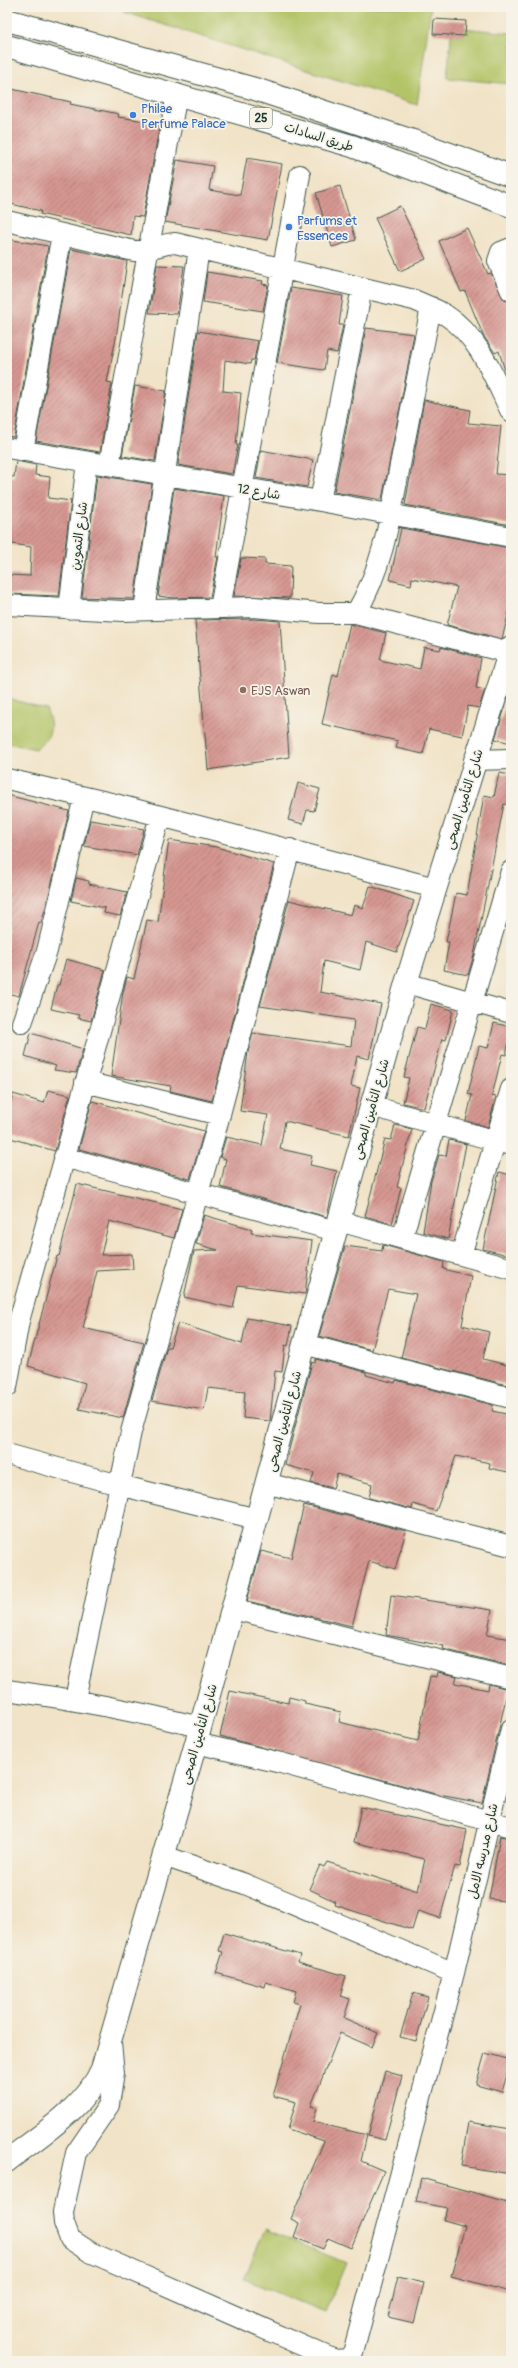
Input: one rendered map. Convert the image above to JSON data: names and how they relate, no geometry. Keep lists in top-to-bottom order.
{
  "streets": {
    "street": [
      "25",
      "طريق السادات",
      "شارع 12",
      "شارع التموين",
      "شارع التأمين الصحى",
      "شارع مدرسه الامل"
    ]
  },
  "crossings": [
    ["شارع 12", "شارع التموين"],
    ["شارع التأمين الصحى", "شارع مدرسه الامل"]
  ],
  "places": ["Philae Perfume Palace", "Parfums et Essences", "EJS Aswan"]
}
